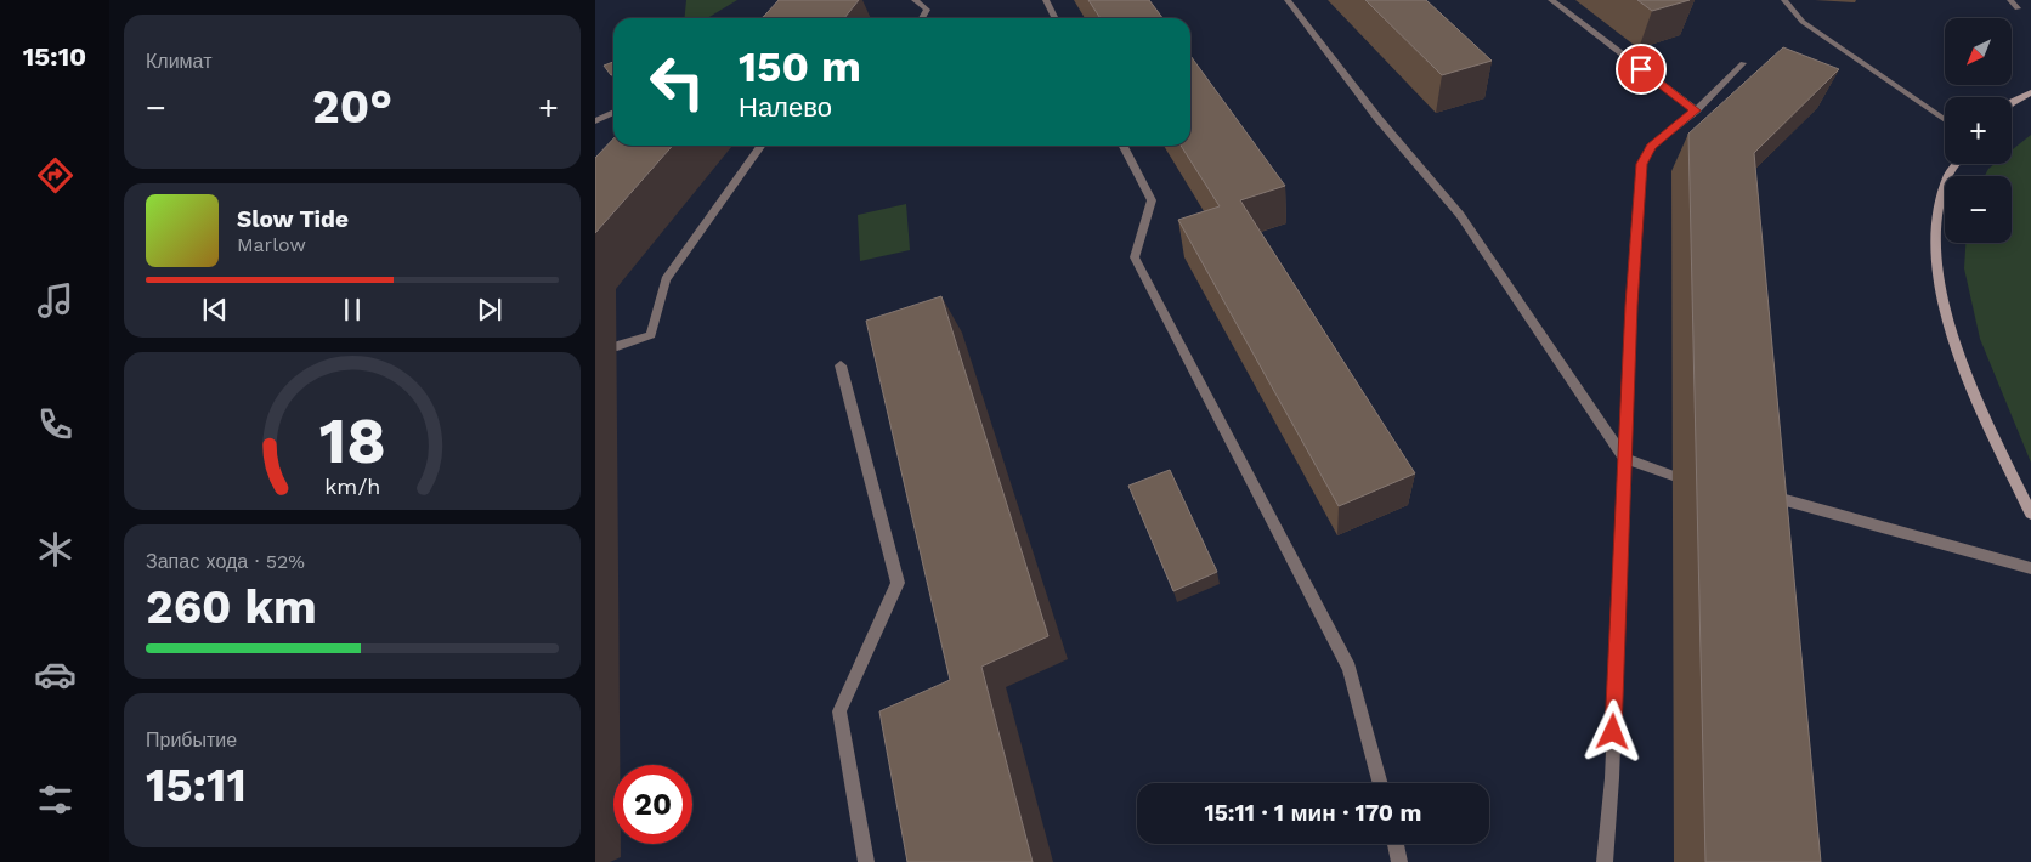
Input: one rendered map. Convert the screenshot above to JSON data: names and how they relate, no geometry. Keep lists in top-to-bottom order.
{
  "north": "bottom left",
  "page": {
    "tabs": "15:10",
    "tile": [
      "Климат",
      ["Запас хода · 52%", "260 km"],
      ["Прибытие", "15:11"]
    ],
    "map_buttons": ["+", "−"],
    "turn": ["150 m", "Налево"],
    "heat": ["−", "20°", "+"],
    "song": ["Slow Tide", "Marlow"],
    "limit": "20",
    "trip": "15:11 · 1 мин · 170 m",
    "gauge": ["18", "km/h"]
  }
}
